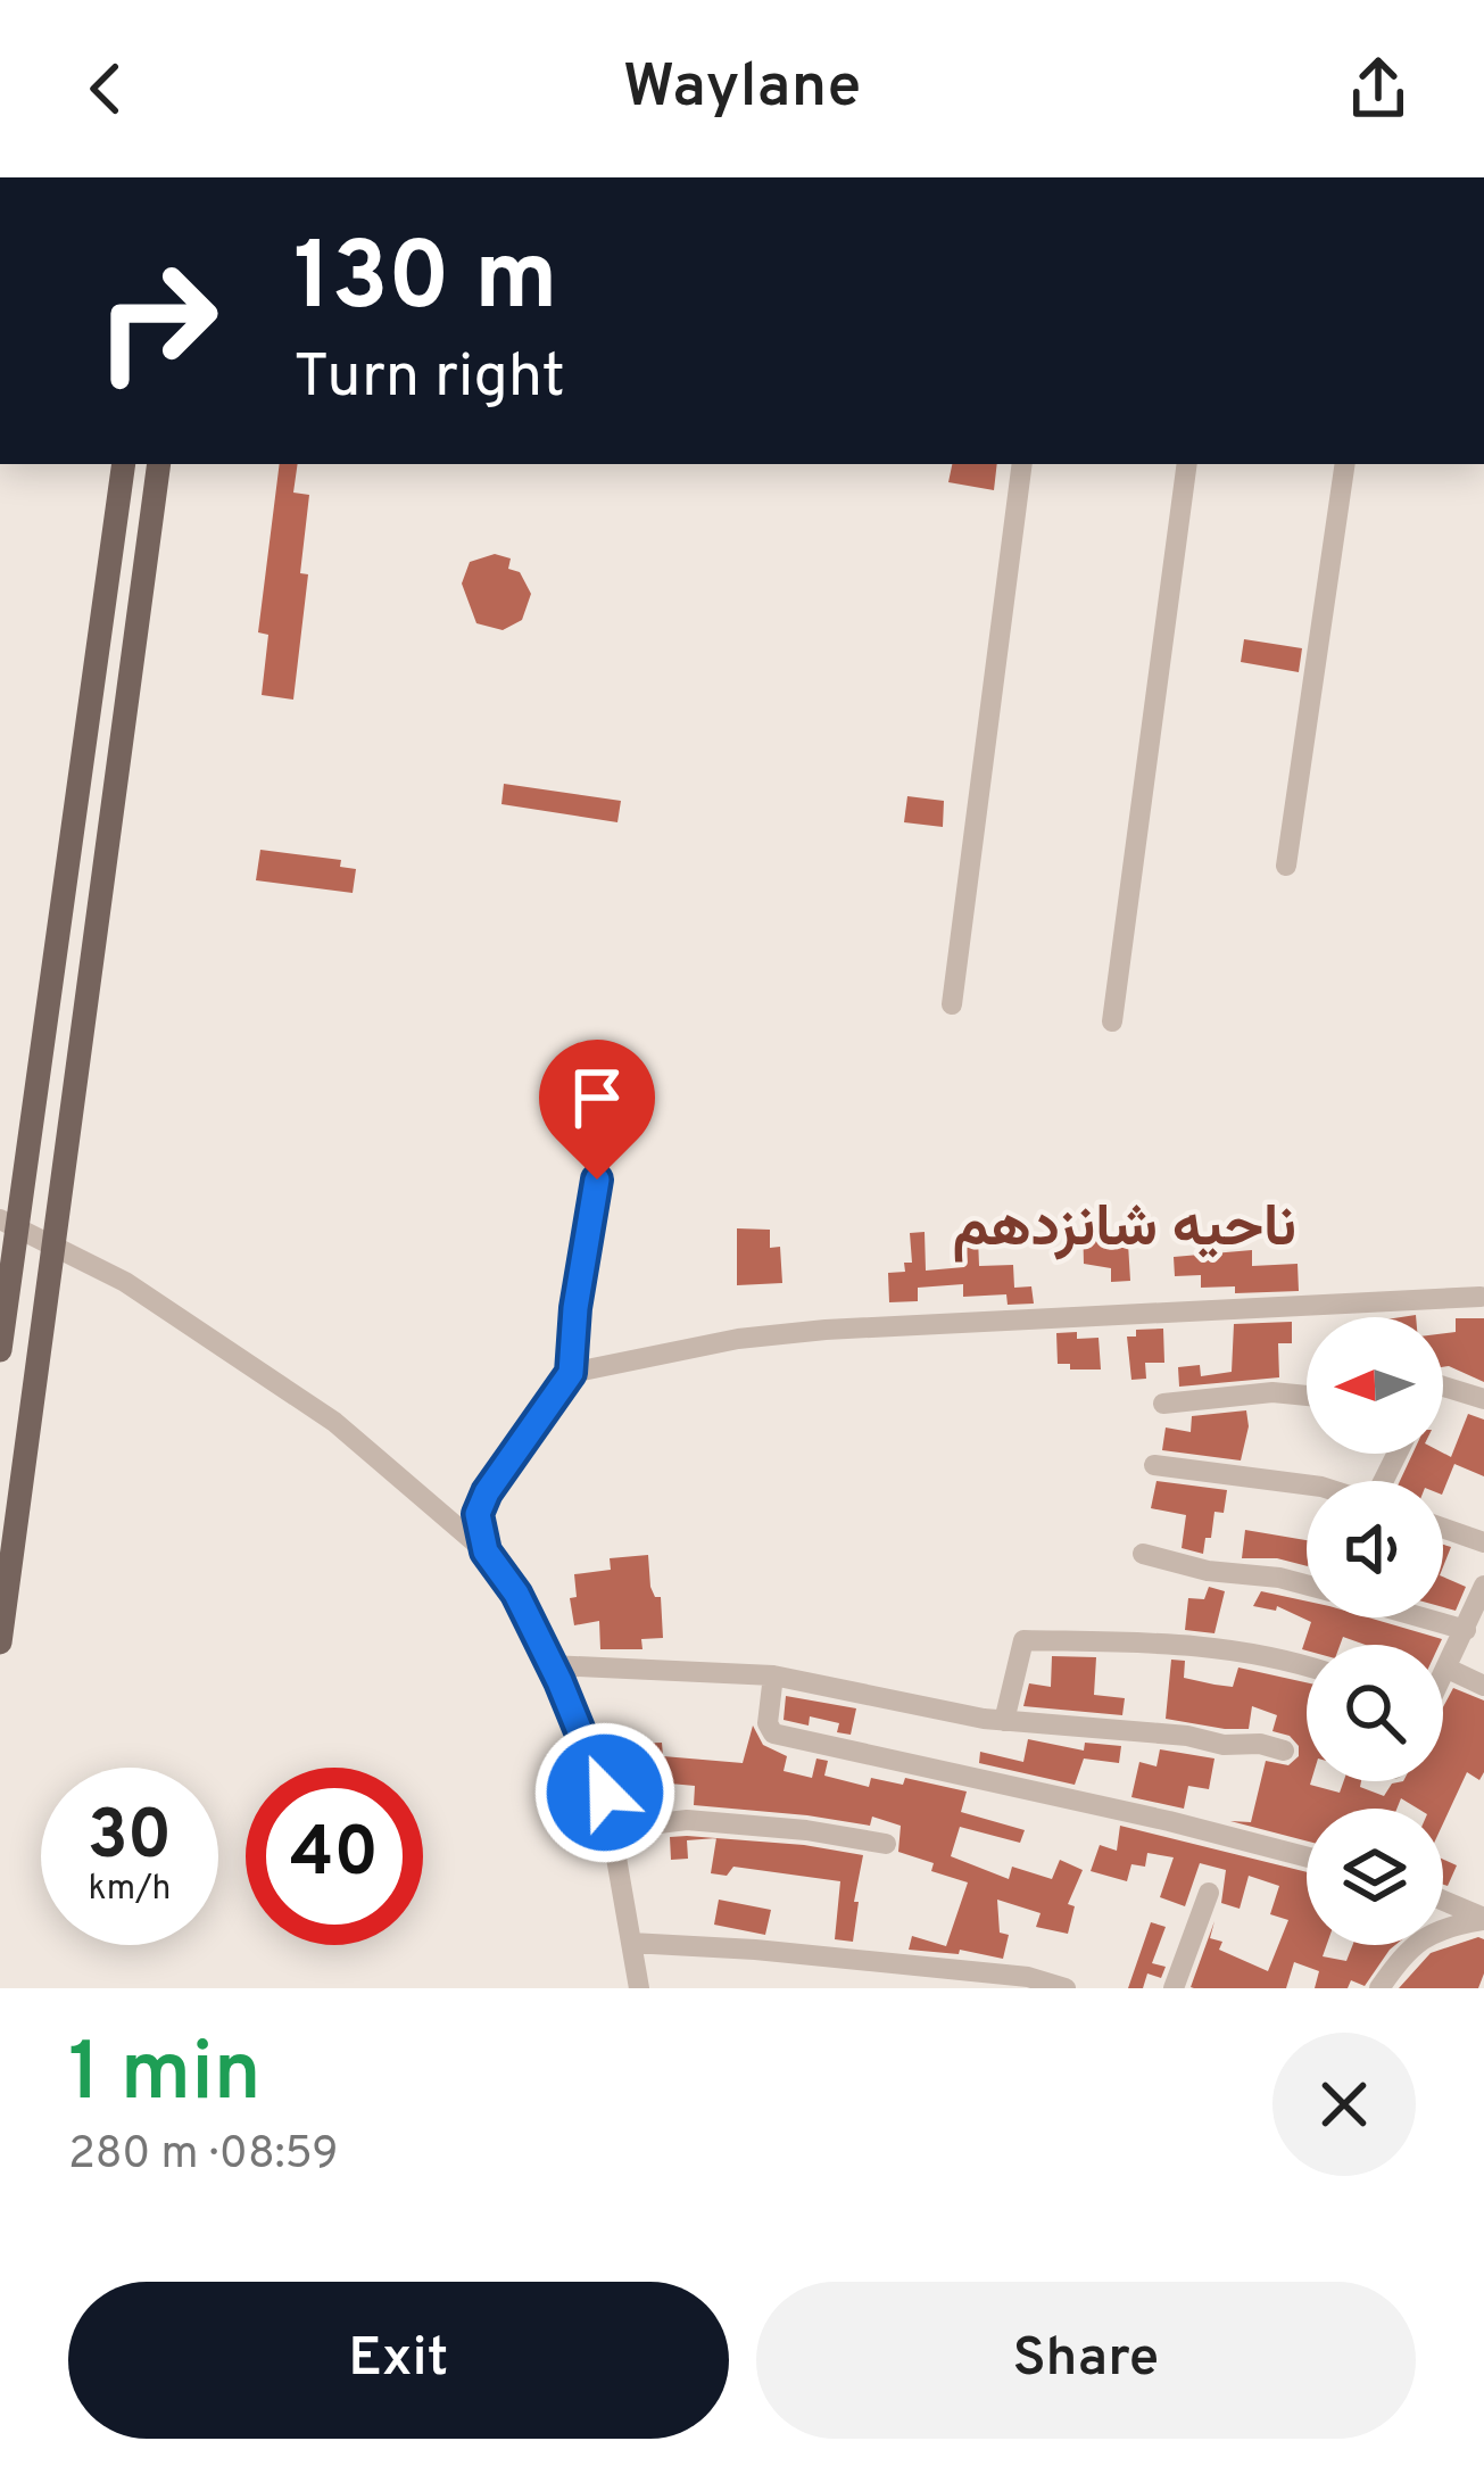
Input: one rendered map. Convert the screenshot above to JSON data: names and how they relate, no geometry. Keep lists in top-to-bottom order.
{
  "districts": ["ناحیه شانزدهم"],
  "north": "left",
  "page": {
    "header": "Waylane",
    "turn": ["130 m", "Turn right"],
    "speed": "30 km/h",
    "limit": "40",
    "heading": ["1 min", "280 m · 08:59"],
    "buttons": ["Exit", "Share"]
  }
}
